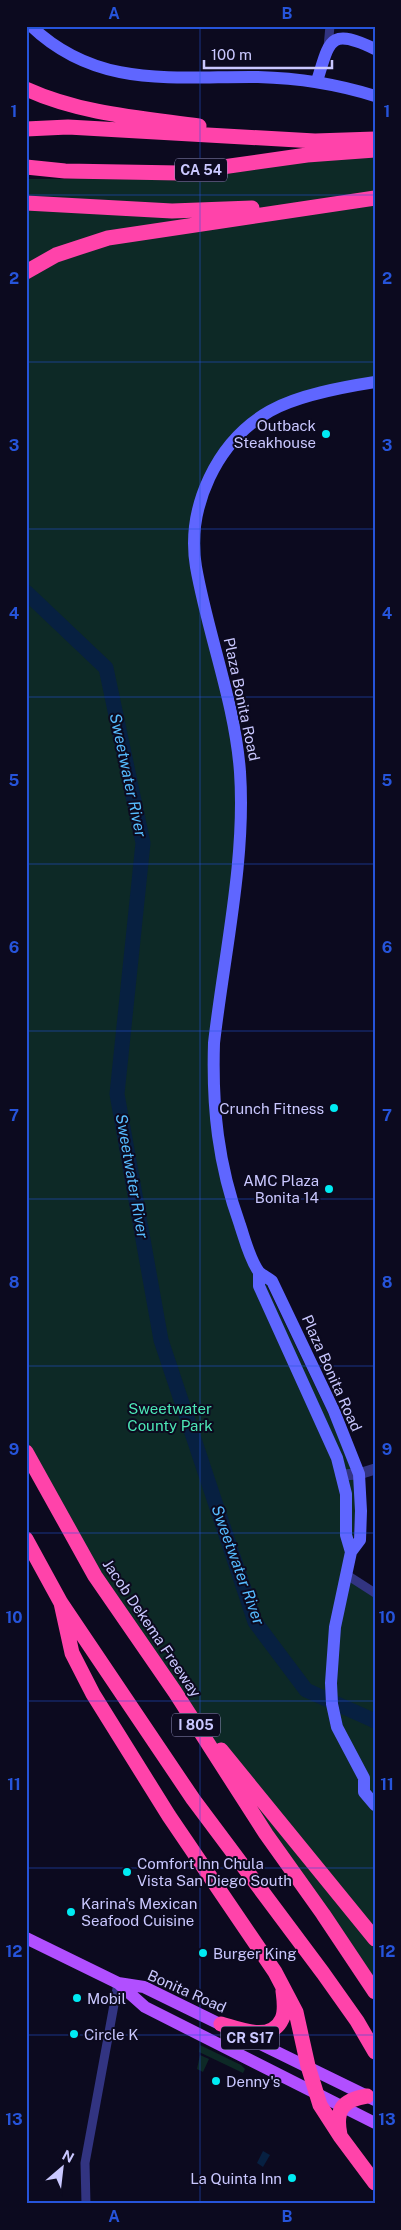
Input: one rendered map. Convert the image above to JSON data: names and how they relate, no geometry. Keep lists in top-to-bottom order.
{
  "streets": {
    "highway": ["CA 54", "Jacob Dekema Freeway", "I 805"],
    "main road": ["Plaza Bonita Road", "Bonita Road", "CR S17"]
  },
  "water": ["Sweetwater River"],
  "parks": ["Sweetwater County Park"],
  "places": [
    "Outback Steakhouse",
    "Crunch Fitness",
    "AMC Plaza Bonita 14",
    "Comfort Inn Chula Vista San Diego South",
    "Karina's Mexican Seafood Cuisine",
    "Burger King",
    "Mobil",
    "Circle K",
    "Denny's",
    "La Quinta Inn"
  ],
  "scale_bar": "100 m",
  "north": "top right",
  "grid": {
    "columns": ["A", "B"],
    "rows": [
      "1",
      "2",
      "3",
      "4",
      "5",
      "6",
      "7",
      "8",
      "9",
      "10",
      "11",
      "12",
      "13"
    ]
  }
}
